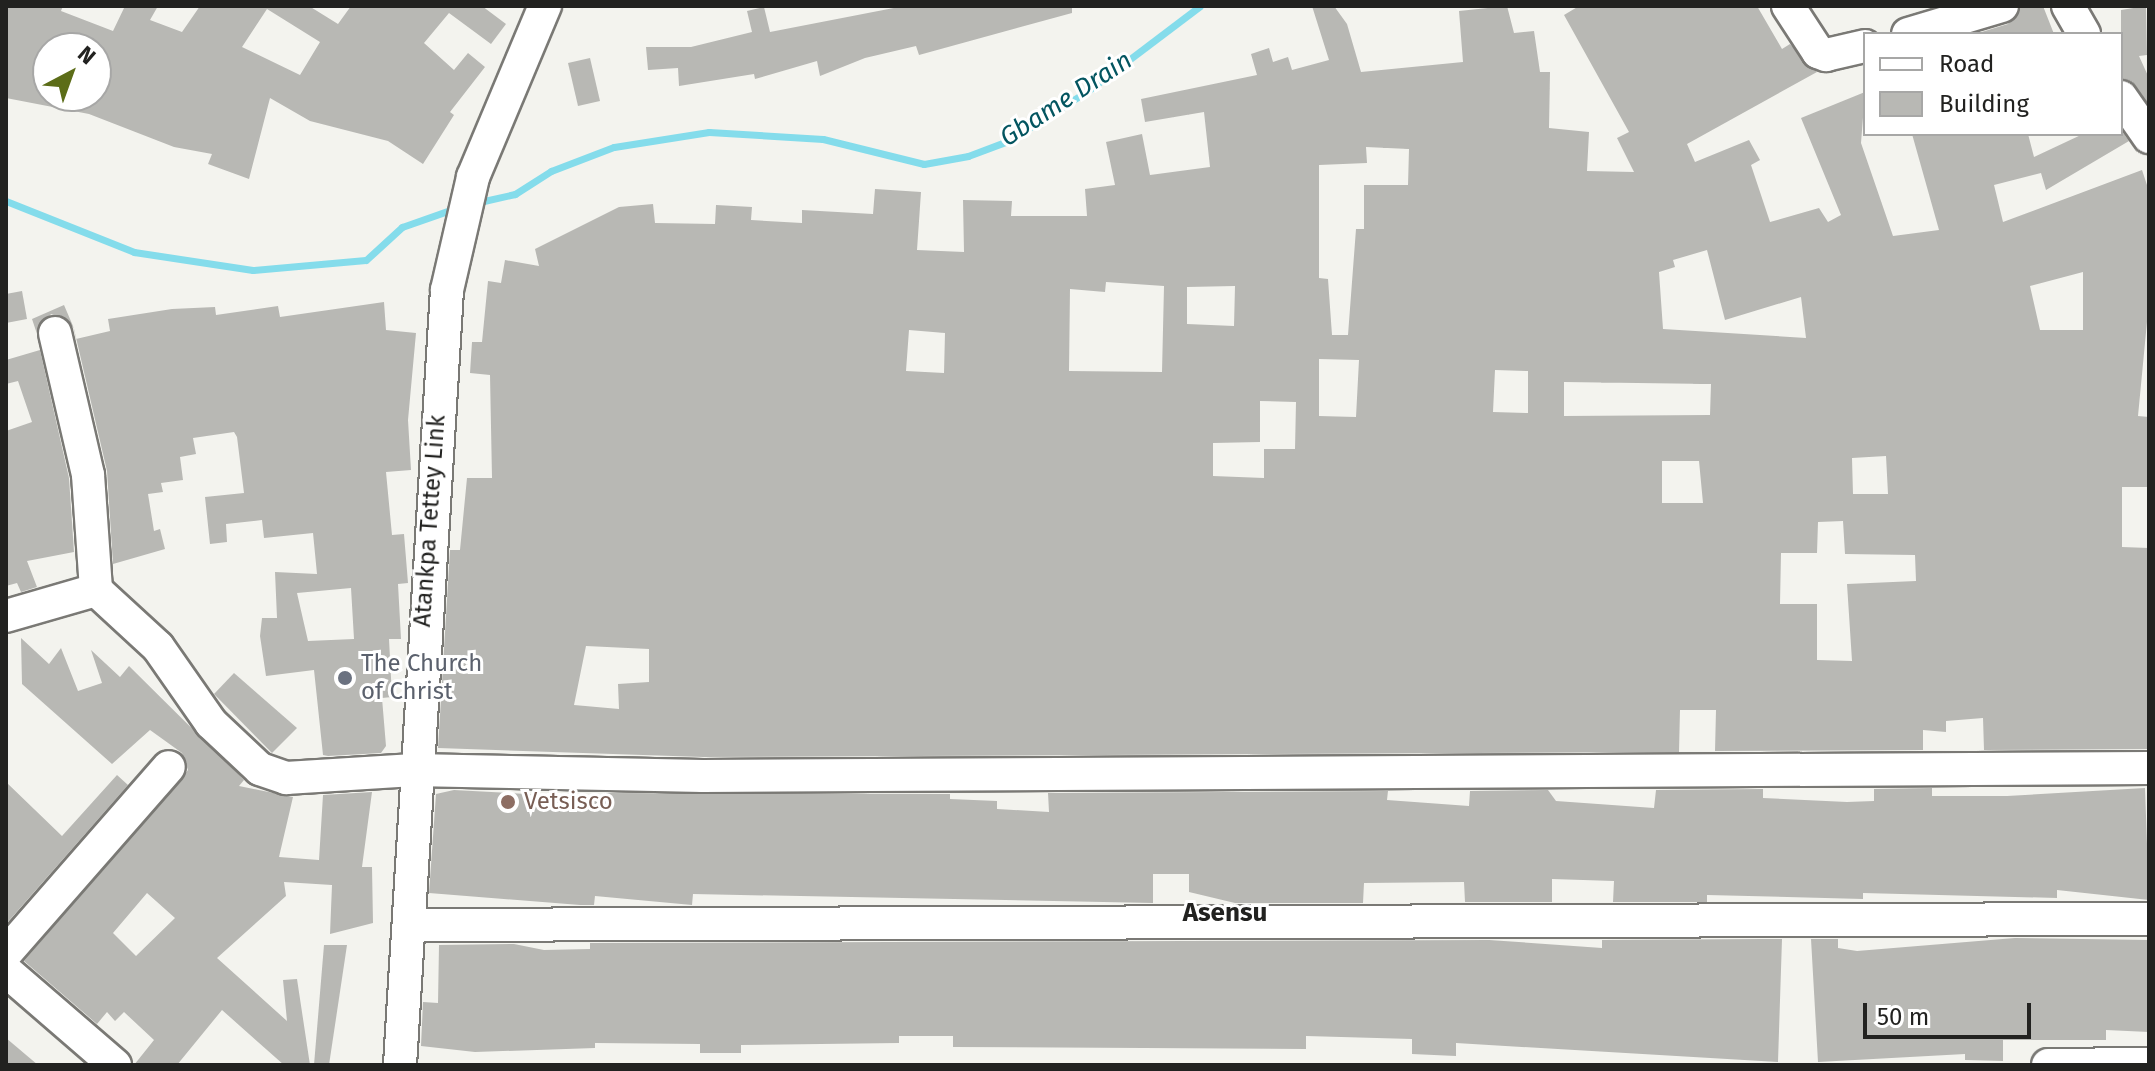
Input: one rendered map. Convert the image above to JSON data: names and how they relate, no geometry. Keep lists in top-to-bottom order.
{
  "streets": {
    "street": ["Atankpa Tettey Link"]
  },
  "districts": ["Asensu"],
  "water": ["Gbame Drain"],
  "places": ["The Church of Christ", "Vetsisco"],
  "legend": ["Road", "Building"],
  "scale_bar": "50 m",
  "north": "top right"
}
